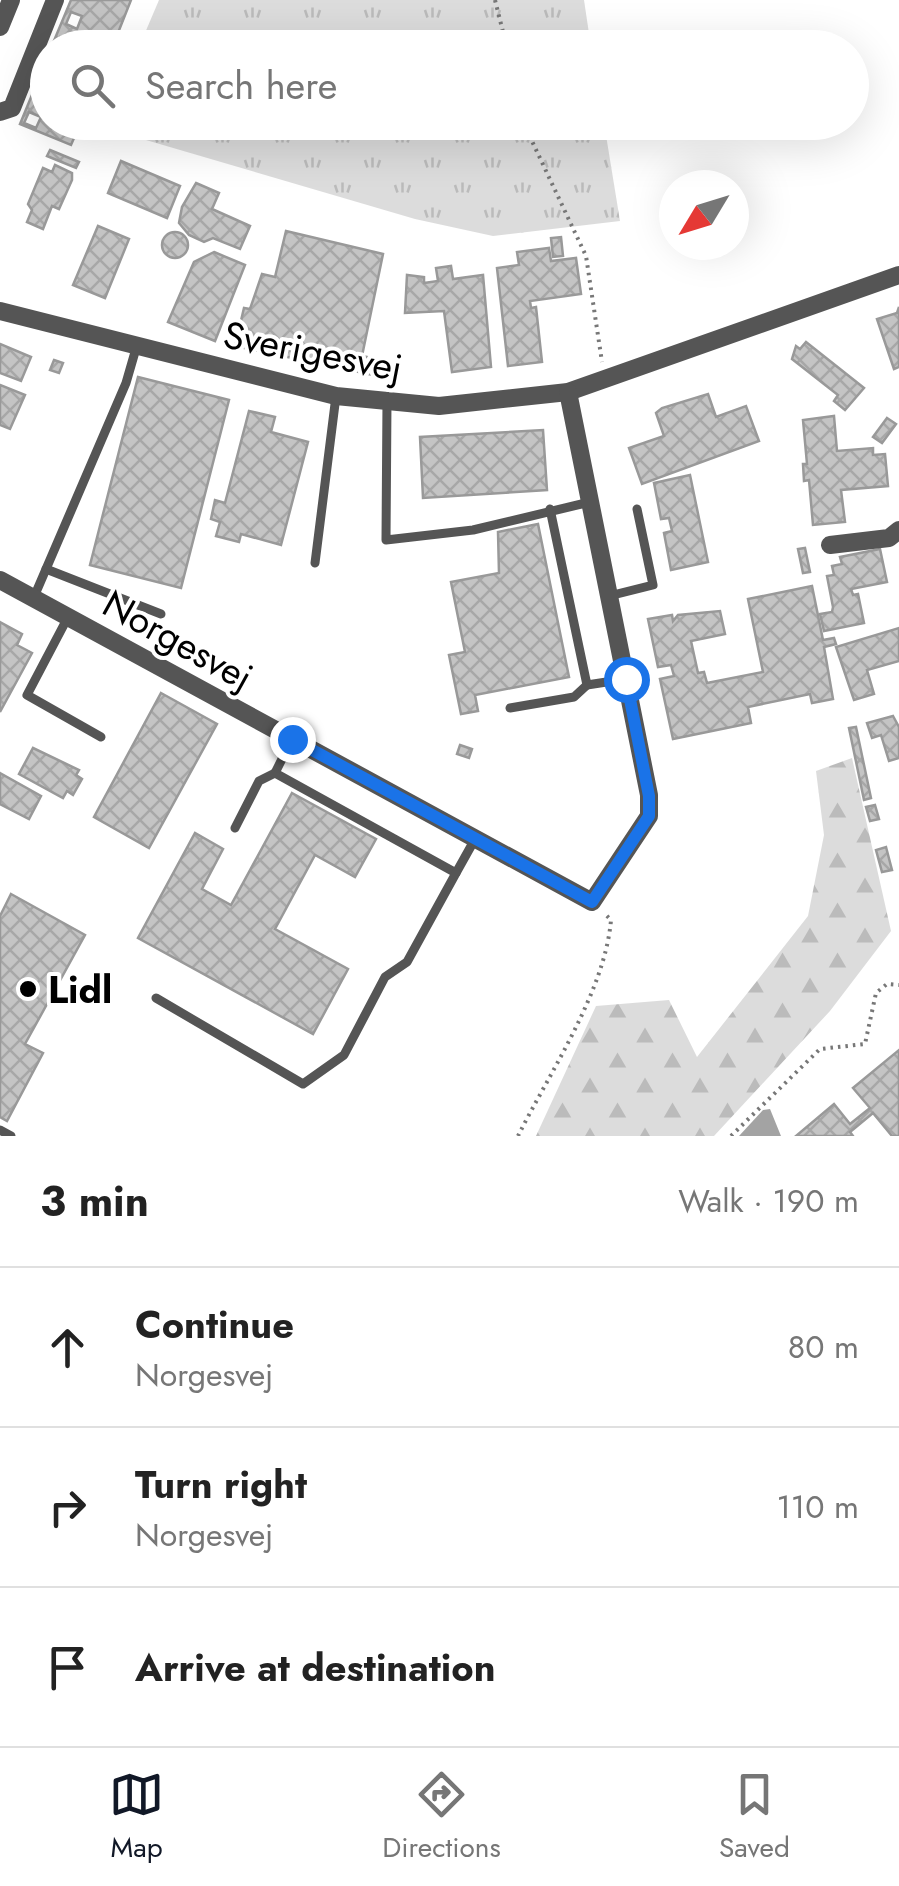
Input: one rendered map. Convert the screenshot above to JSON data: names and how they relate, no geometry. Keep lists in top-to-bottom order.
{
  "streets": {
    "street": ["Sverigesvej", "Norgesvej"]
  },
  "places": ["Lidl"],
  "north": "bottom left",
  "page": {
    "search": "Search here",
    "heading": ["3 min", "Walk · 190 m"],
    "list": [
      ["Continue", "Norgesvej", "80 m"],
      ["Turn right", "Norgesvej", "110 m"],
      "Arrive at destination"
    ],
    "nav": ["Map", "Directions", "Saved"]
  }
}
